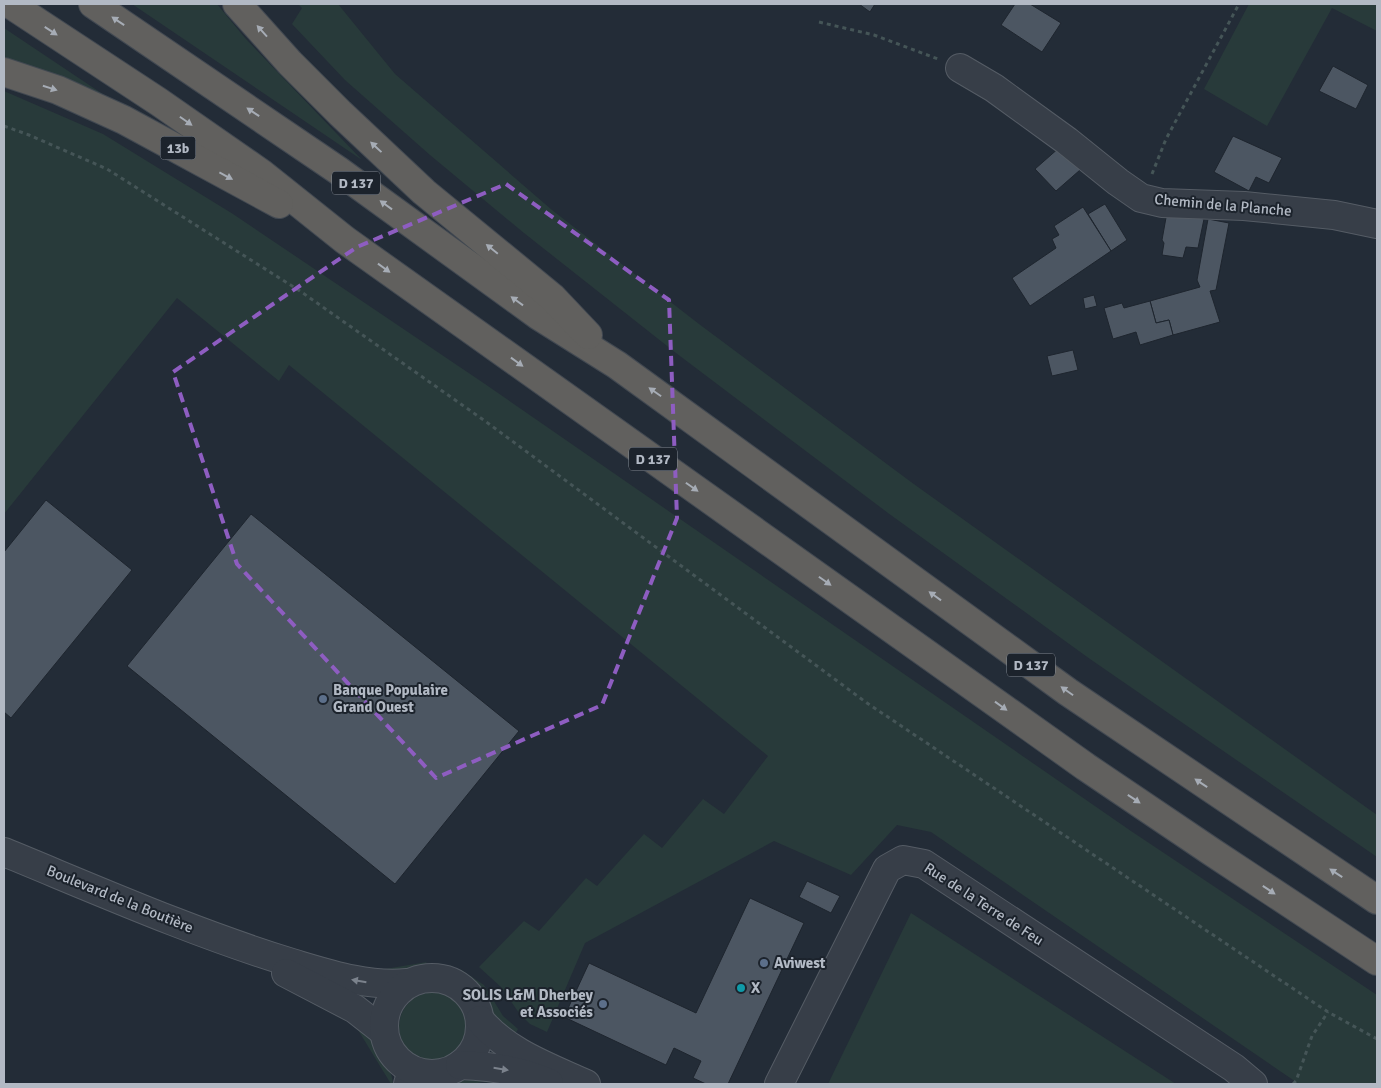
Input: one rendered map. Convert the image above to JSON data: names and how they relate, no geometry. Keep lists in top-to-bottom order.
{
  "streets": {
    "highway": ["13b", "D 137"],
    "street": ["Chemin de la Planche", "Boulevard de la Boutière", "Rue de la Terre de Feu"]
  },
  "crossings": [
    ["13b", "D 137"]
  ],
  "places": [
    "Banque Populaire Grand Ouest",
    "Aviwest",
    "X",
    "SOLIS L&M Dherbey et Associés"
  ]
}
